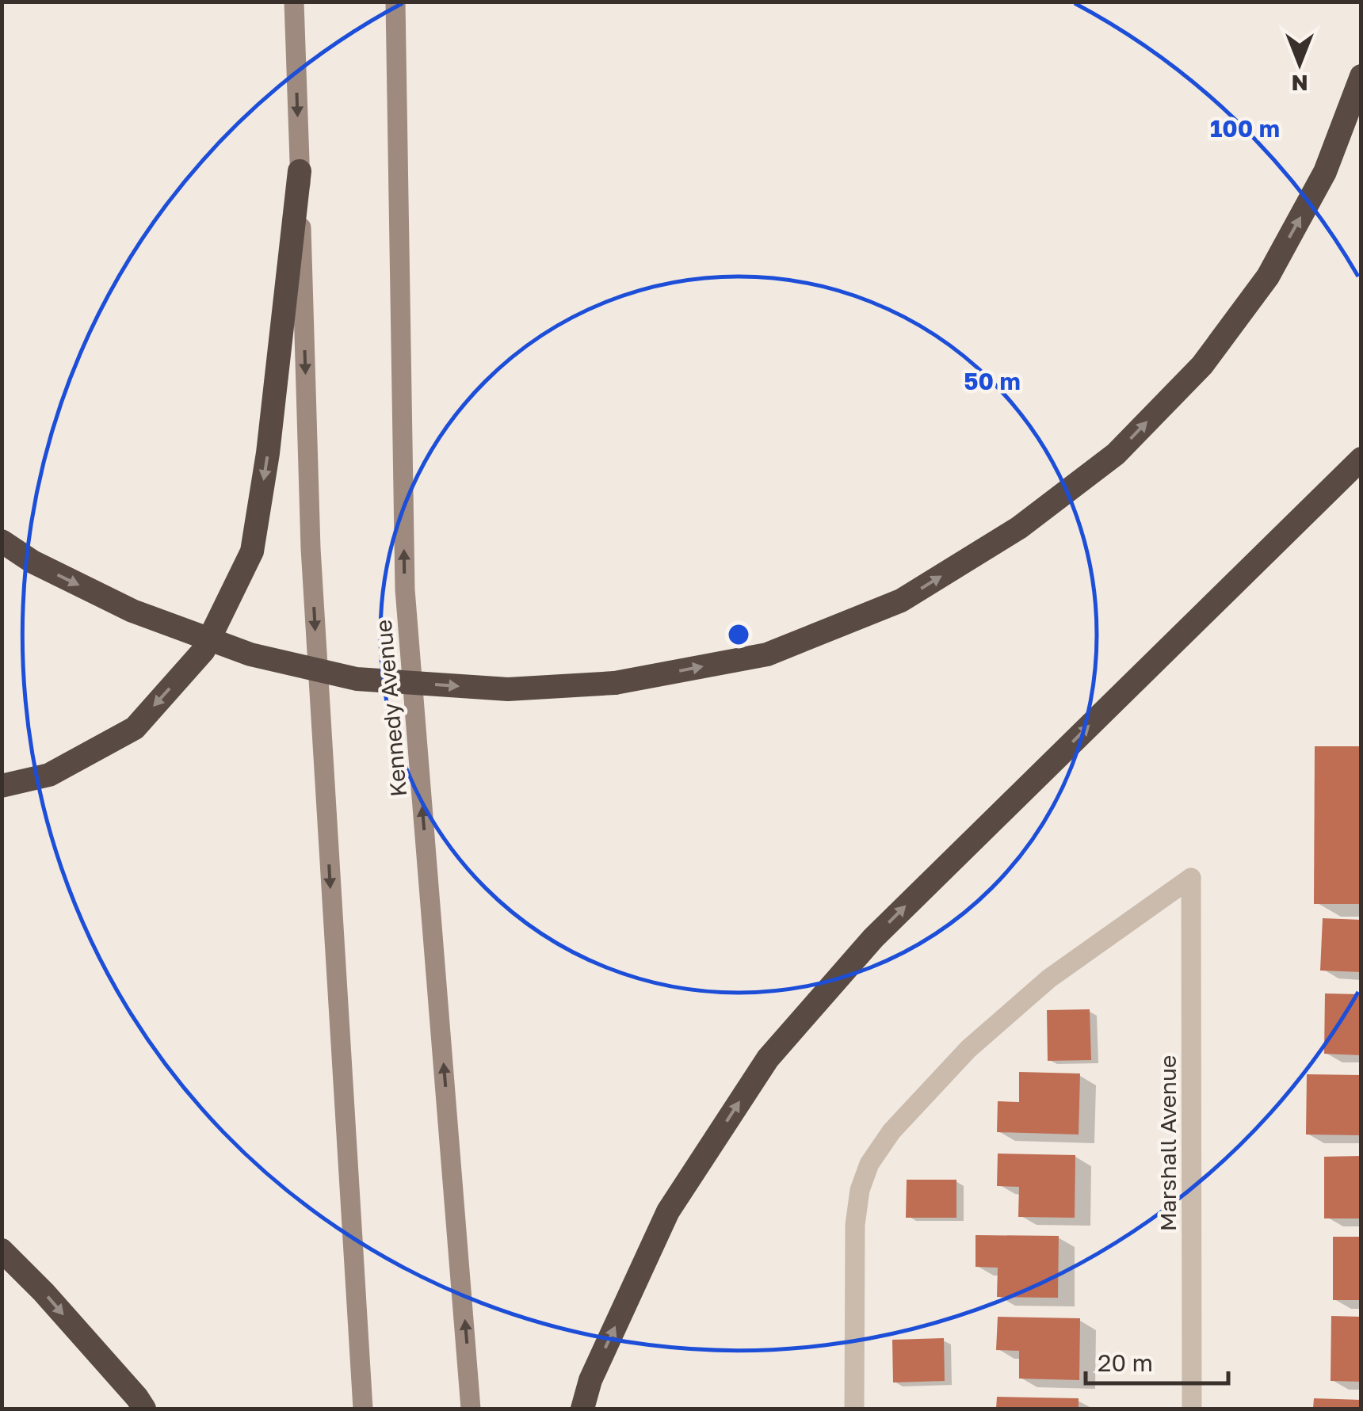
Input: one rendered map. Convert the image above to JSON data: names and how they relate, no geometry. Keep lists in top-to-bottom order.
{
  "streets": {
    "main road": ["Kennedy Avenue"],
    "street": ["Marshall Avenue"]
  },
  "scale_bar": "20 m",
  "north": "bottom",
  "rings": ["100 m", "50 m"]
}
